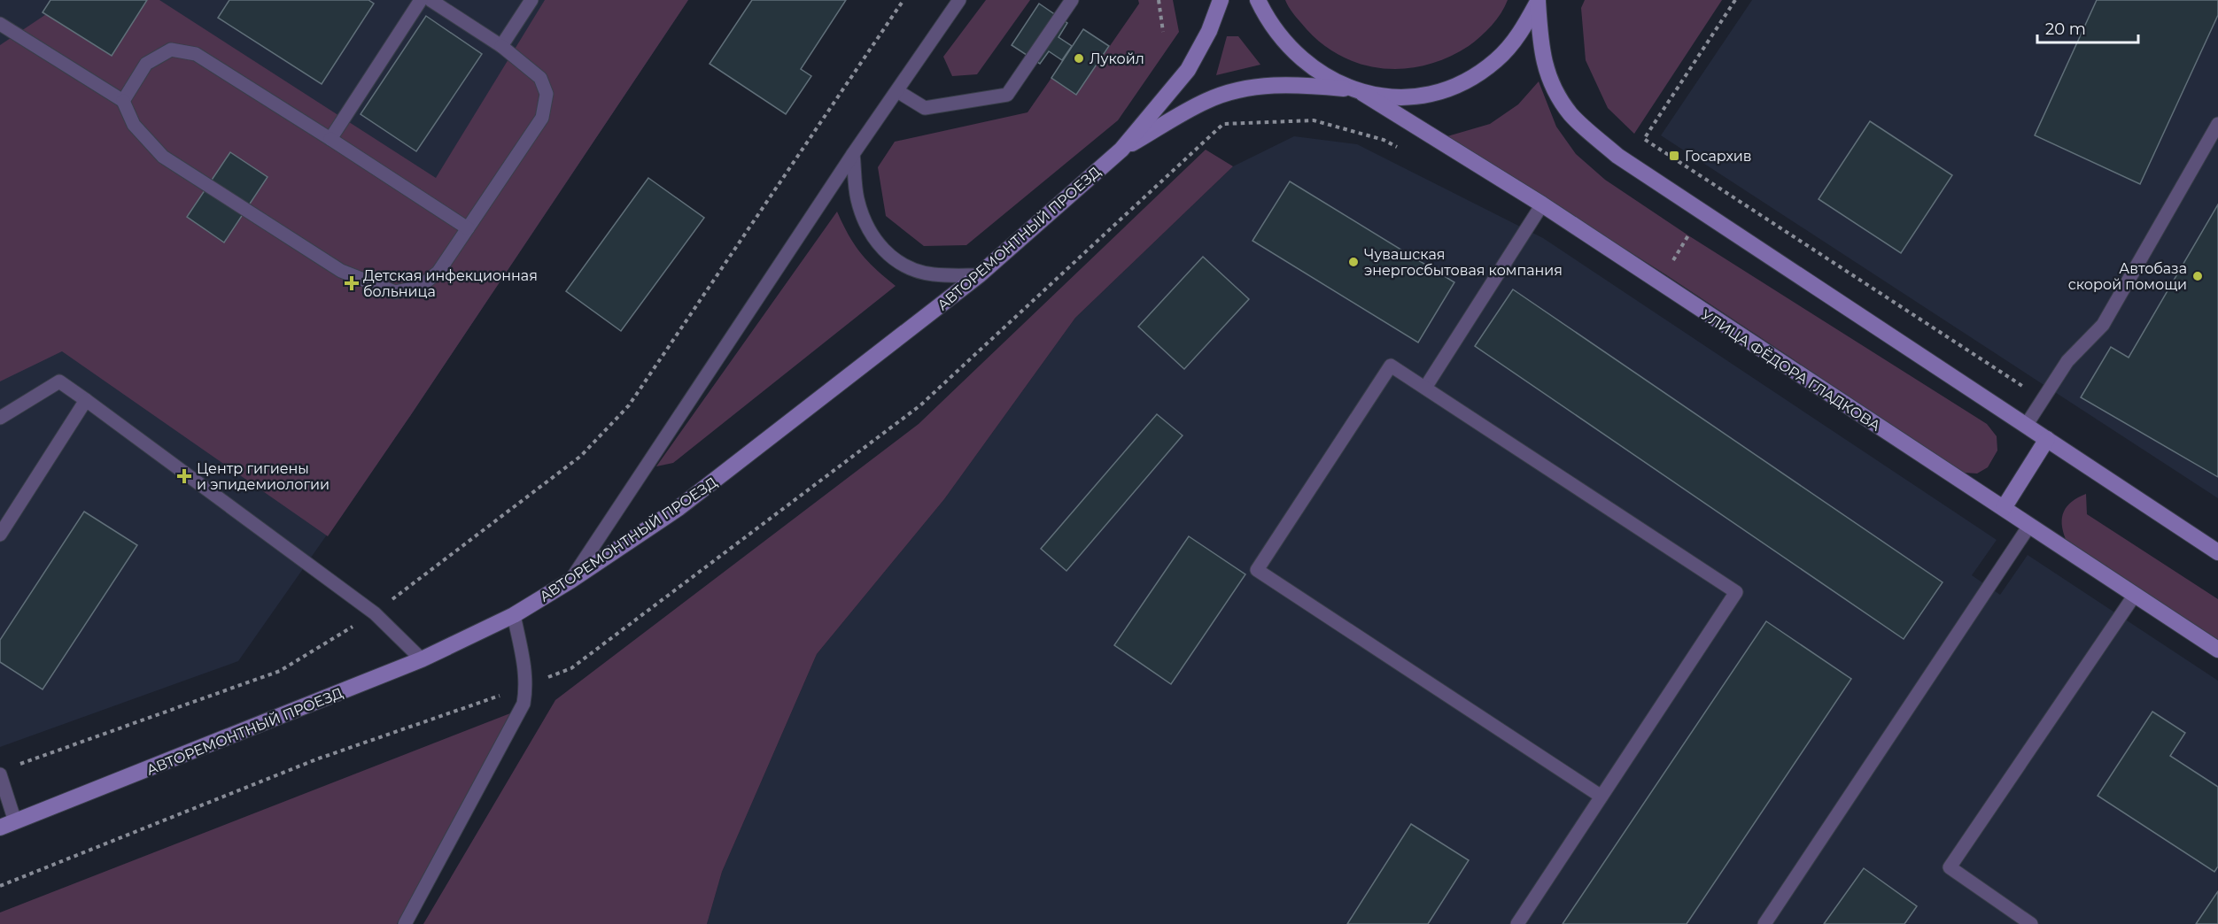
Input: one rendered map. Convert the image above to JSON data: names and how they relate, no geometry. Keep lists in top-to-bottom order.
{
  "streets": {
    "main road": ["АВТОРЕМОНТНЫЙ ПРОЕЗД", "УЛИЦА ФЁДОРА ГЛАДКОВА"]
  },
  "crossings": [
    ["АВТОРЕМОНТНЫЙ ПРОЕЗД", "УЛИЦА ФЁДОРА ГЛАДКОВА"]
  ],
  "places": {
    "other": ["Лукойл", "Чувашская энергосбытовая компания", "Автобаза скорой помощи"],
    "transit": ["Госархив"],
    "health": ["Детская инфекционная больница", "Центр гигиены и эпидемиологии"]
  },
  "scale_bar": "20 m"
}
